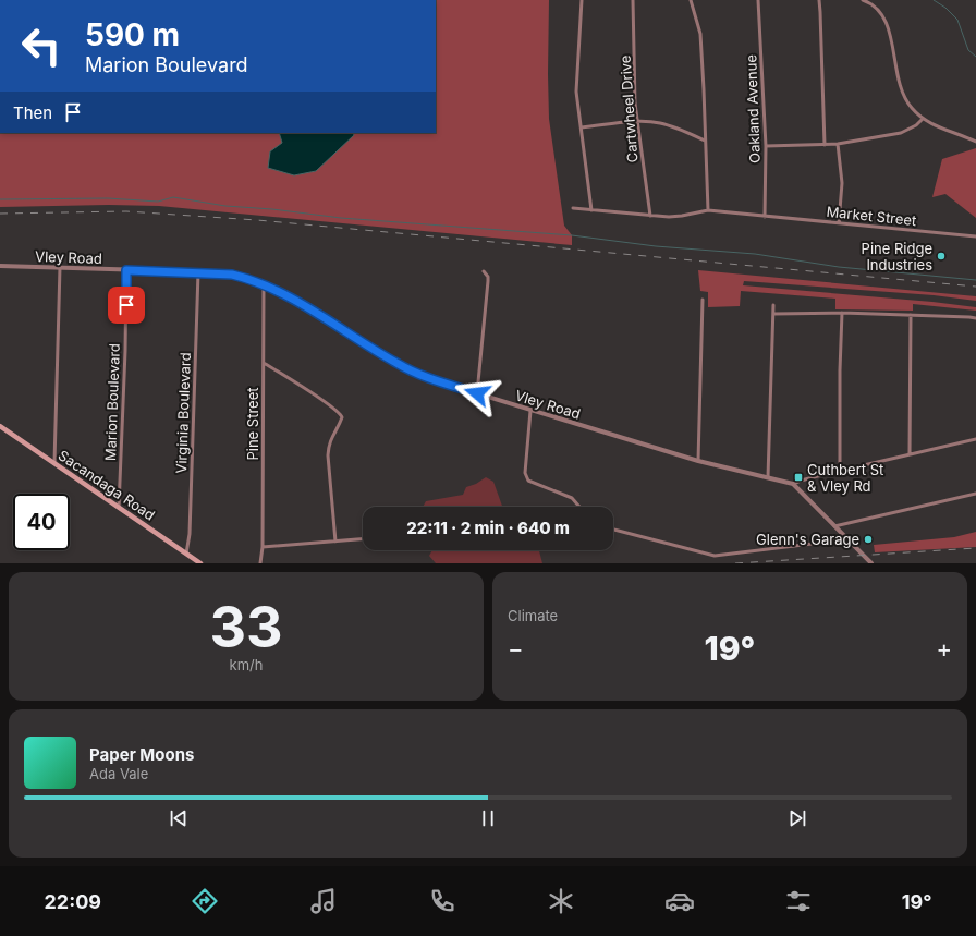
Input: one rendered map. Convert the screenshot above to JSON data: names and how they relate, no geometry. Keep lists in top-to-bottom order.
{
  "streets": {
    "main road": ["Sacandaga Road"],
    "street": [
      "Cartwheel Drive",
      "Oakland Avenue",
      "Market Street",
      "Vley Road",
      "Marion Boulevard",
      "Virginia Boulevard",
      "Pine Street"
    ]
  },
  "crossings": [
    ["Cartwheel Drive", "Market Street"],
    ["Oakland Avenue", "Market Street"],
    ["Vley Road", "Marion Boulevard"],
    ["Vley Road", "Virginia Boulevard"],
    ["Vley Road", "Pine Street"],
    ["Marion Boulevard", "Sacandaga Road"],
    ["Virginia Boulevard", "Sacandaga Road"]
  ],
  "places": {
    "other": ["Pine Ridge Industries", "Glenn's Garage"],
    "transit": ["Cuthbert St & Vley Rd"]
  },
  "page": {
    "turn": ["590 m", "Marion Boulevard"],
    "then": "Then",
    "limit": "40",
    "trip": "22:11 · 2 min · 640 m",
    "tile": [
      ["33", "km/h"],
      "Climate"
    ],
    "heat": ["−", "19°", "+"],
    "song": ["Paper Moons", "Ada Vale"],
    "tabs": ["22:09", "19°"]
  }
}
